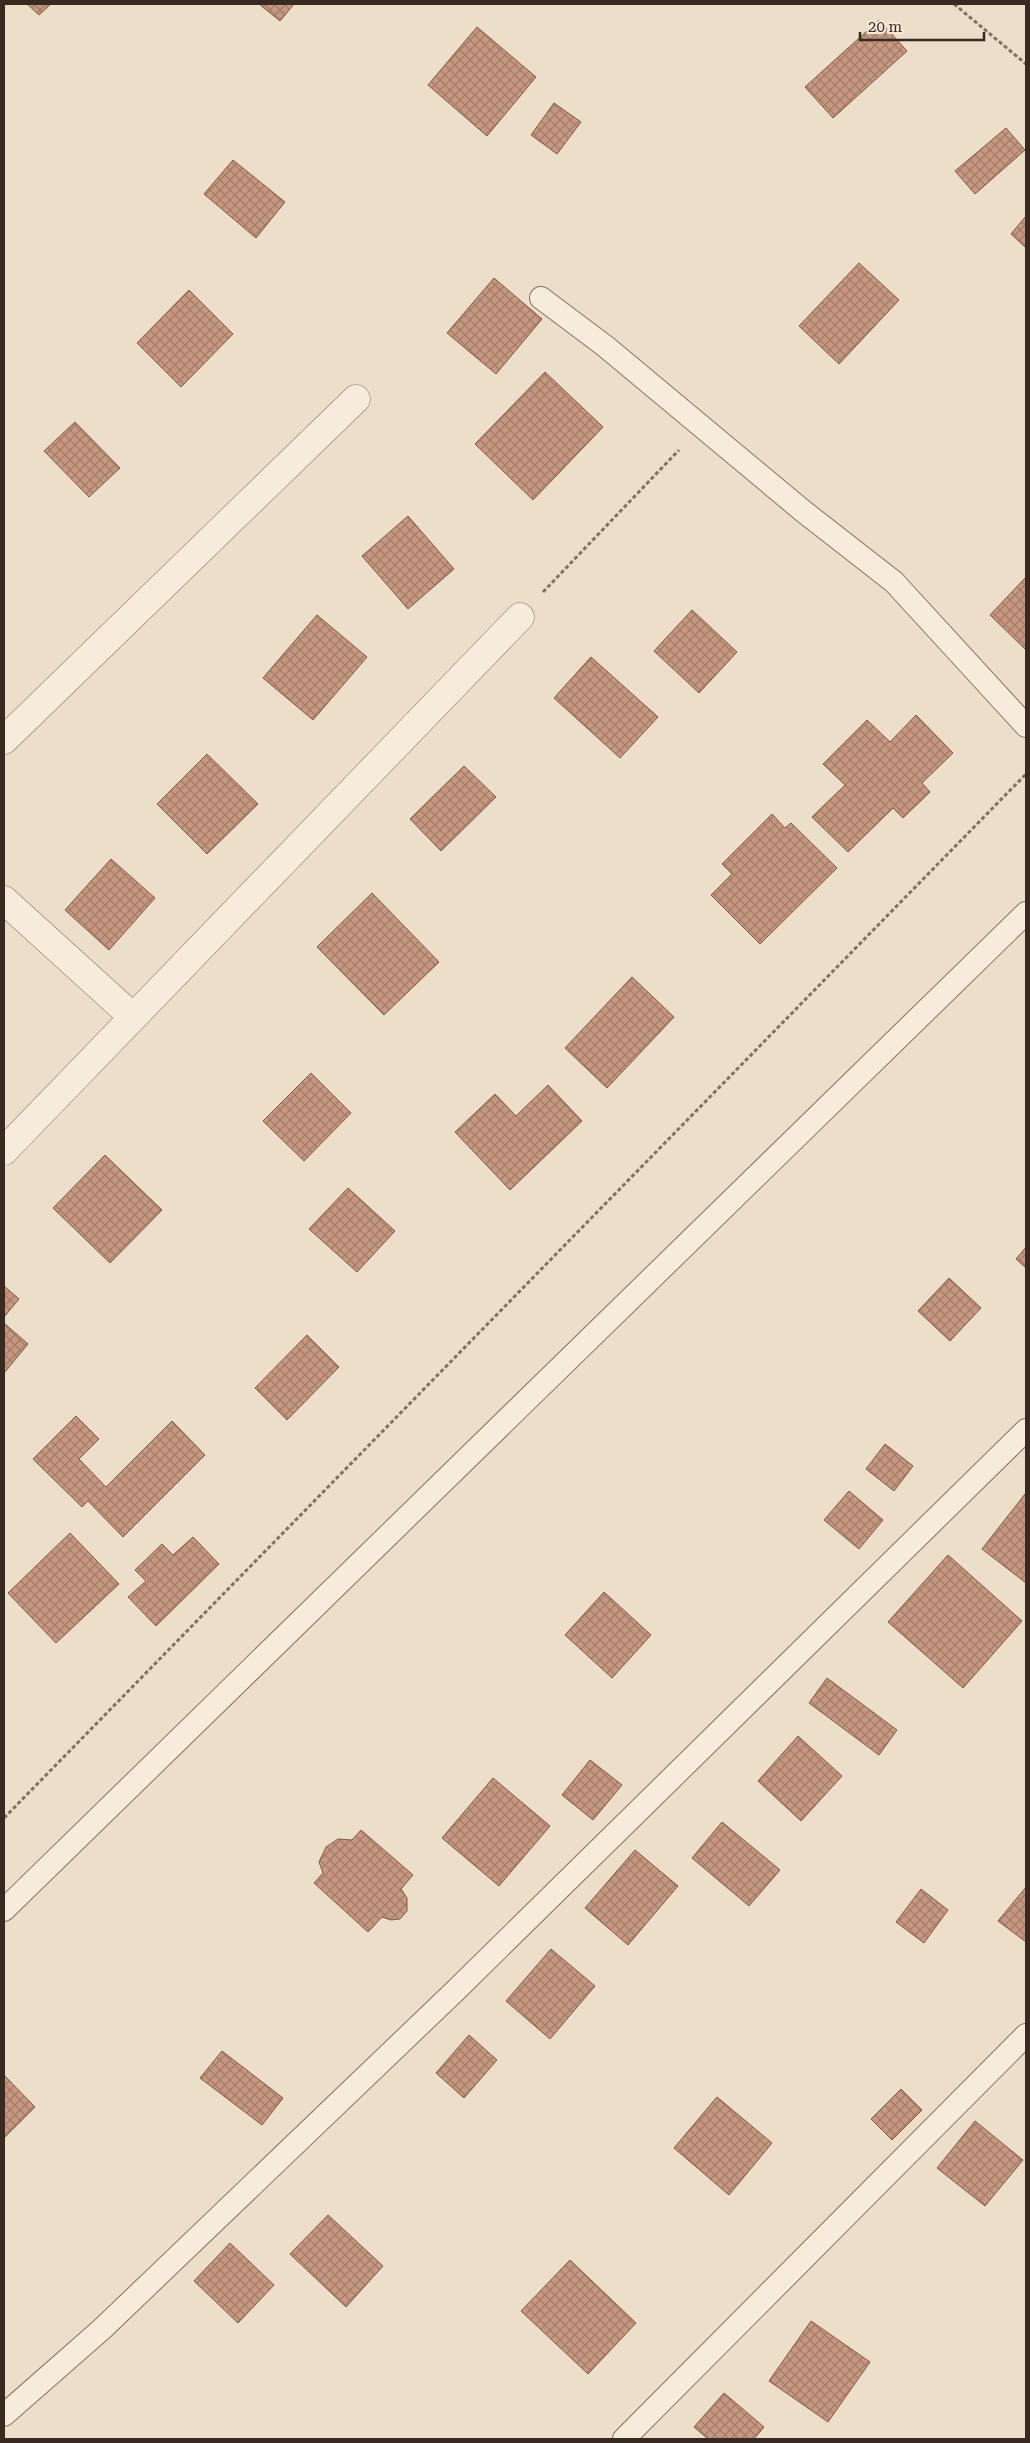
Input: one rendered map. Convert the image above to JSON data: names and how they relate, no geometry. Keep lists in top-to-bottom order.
{
  "scale_bar": "20 m"
}
